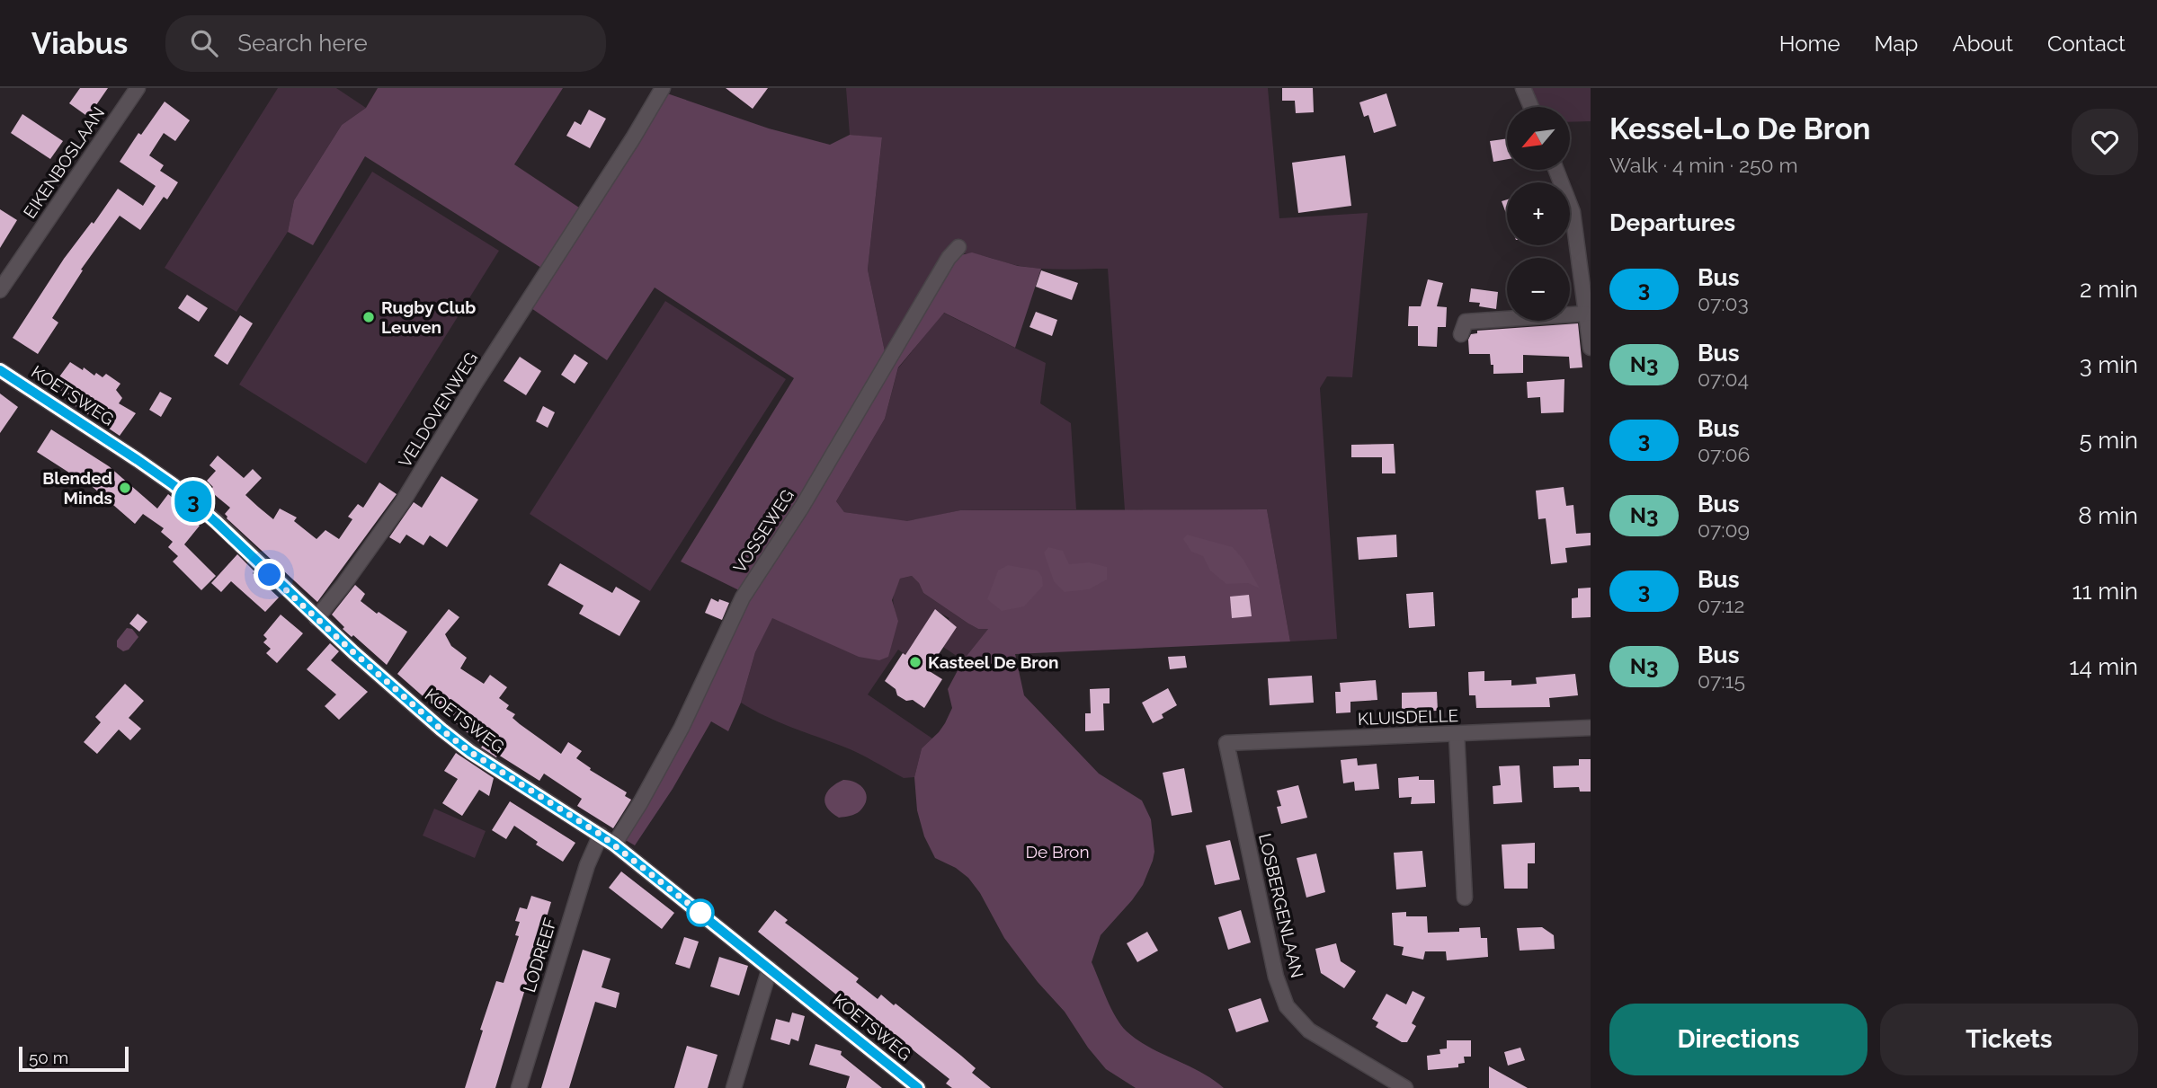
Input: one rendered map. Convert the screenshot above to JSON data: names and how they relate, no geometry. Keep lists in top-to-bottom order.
{
  "streets": {
    "street": [
      "EIKENBOSLAAN",
      "KOETSWEG",
      "VELDOVENWEG",
      "VOSSEWEG",
      "KLUISDELLE",
      "LOSBERGENLAAN",
      "LODREEF"
    ]
  },
  "crossings": [
    ["KOETSWEG", "VELDOVENWEG"],
    ["KOETSWEG", "VOSSEWEG"],
    ["KOETSWEG", "LODREEF"],
    ["KLUISDELLE", "LOSBERGENLAAN"]
  ],
  "parks": ["De Bron"],
  "places": ["Rugby Club Leuven", "Blended Minds", "Kasteel De Bron"],
  "lines": ["bus line 3"],
  "scale_bar": "50 m",
  "north": "bottom left",
  "page": {
    "header": "Viabus",
    "search": "Search here",
    "nav": [
      "Home",
      "Map",
      "About",
      "Contact"
    ],
    "on_map": "3",
    "heading": [
      ["Kessel-Lo De Bron", "Walk · 4 min · 250 m"],
      "Departures"
    ],
    "map_buttons": ["+", "−"],
    "list": [
      {
        "mark": "3",
        "name": "Bus",
        "note": "07:03",
        "value": "2 min"
      },
      {
        "mark": "N3",
        "name": "Bus",
        "note": "07:04",
        "value": "3 min"
      },
      {
        "mark": "3",
        "name": "Bus",
        "note": "07:06",
        "value": "5 min"
      },
      {
        "mark": "N3",
        "name": "Bus",
        "note": "07:09",
        "value": "8 min"
      },
      {
        "mark": "3",
        "name": "Bus",
        "note": "07:12",
        "value": "11 min"
      },
      {
        "mark": "N3",
        "name": "Bus",
        "note": "07:15",
        "value": "14 min"
      }
    ],
    "buttons": ["Directions", "Tickets"],
    "scale": "50 m"
  }
}
